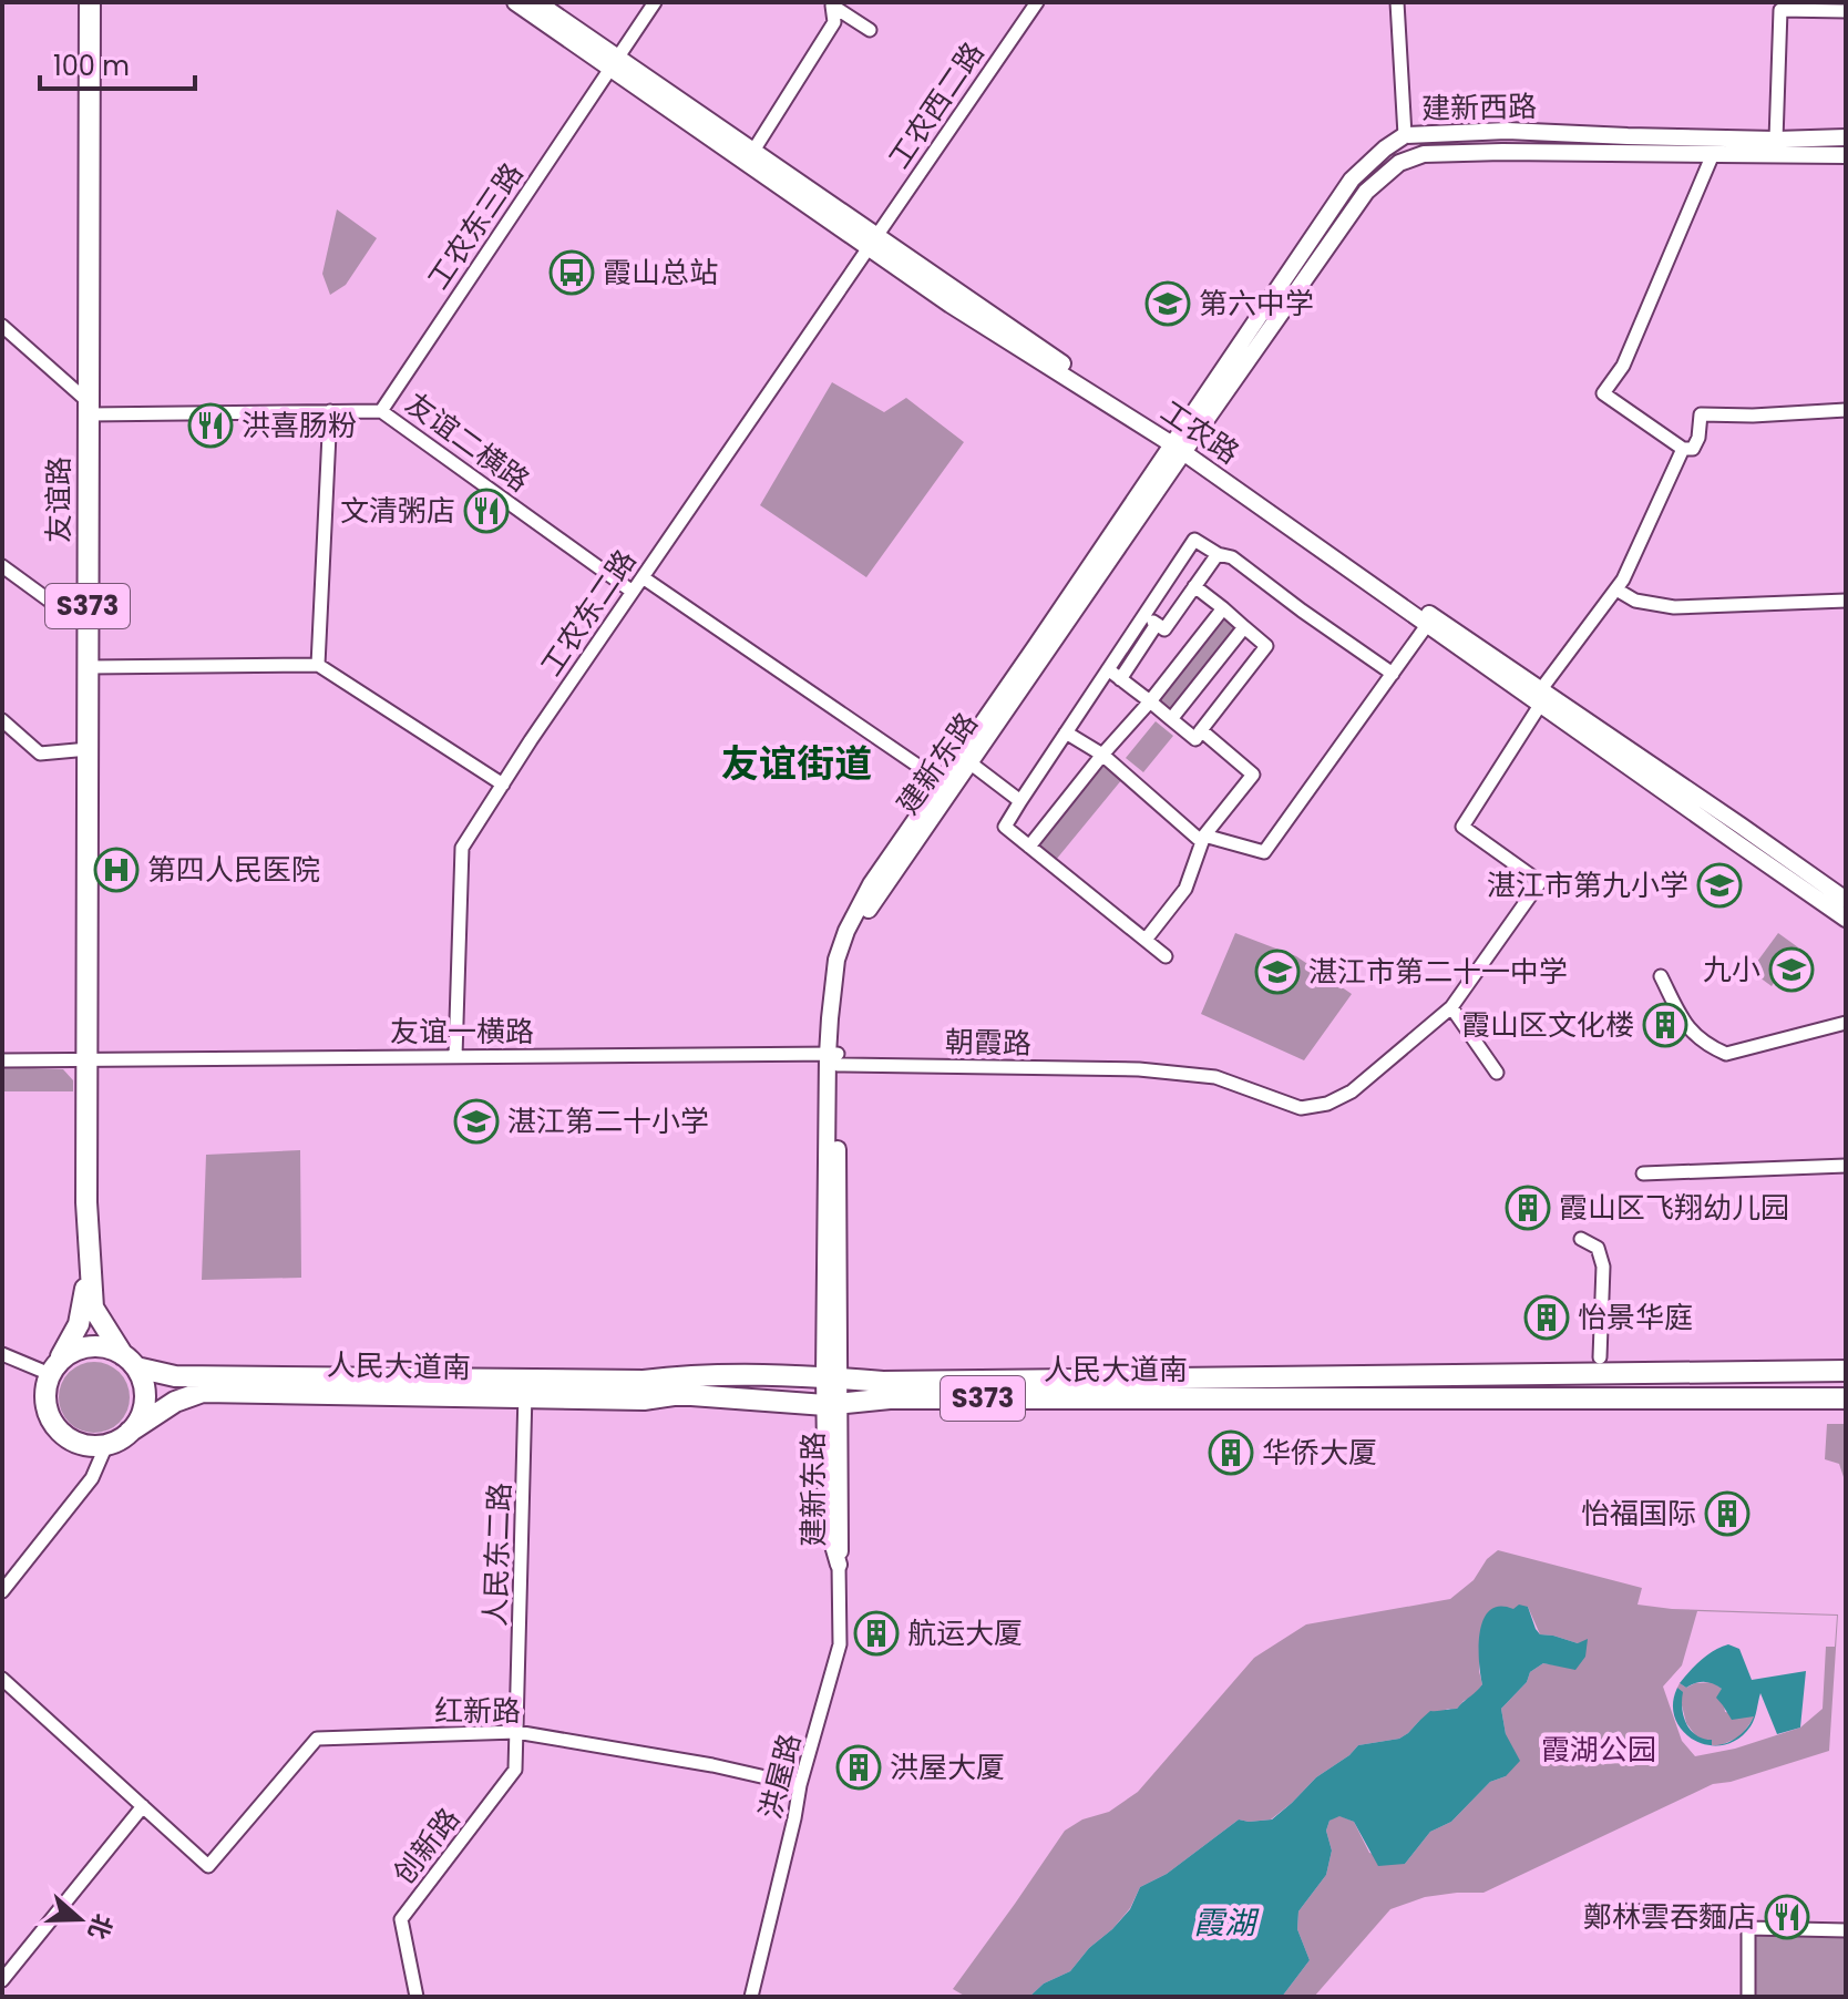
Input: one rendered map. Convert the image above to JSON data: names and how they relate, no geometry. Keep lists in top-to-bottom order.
{
  "streets": {
    "main road": ["友谊路", "S373", "人民大道南"],
    "street": [
      "工农西二路",
      "建新西路",
      "工农东三路",
      "工农路",
      "友谊二横路",
      "工农东二路",
      "建新东路",
      "友谊一横路",
      "朝霞路",
      "人民东二路",
      "红新路",
      "洪屋路",
      "创新路"
    ]
  },
  "crossings": [
    ["工农西二路", "工农路"],
    ["工农西二路", "工农东二路"],
    ["建新西路", "工农路"],
    ["建新西路", "建新东路"],
    ["工农东三路", "工农路"],
    ["工农东三路", "友谊二横路"],
    ["工农路", "工农东二路"],
    ["工农路", "建新东路"],
    ["工农路", "朝霞路"],
    ["友谊二横路", "友谊路"],
    ["友谊二横路", "工农东二路"],
    ["友谊路", "S373"],
    ["友谊路", "友谊一横路"],
    ["友谊路", "人民大道南"],
    ["S373", "人民大道南"],
    ["工农东二路", "友谊一横路"],
    ["建新东路", "友谊一横路"],
    ["建新东路", "朝霞路"],
    ["建新东路", "人民大道南"],
    ["建新东路", "洪屋路"],
    ["友谊一横路", "朝霞路"],
    ["人民大道南", "人民东二路"],
    ["人民东二路", "红新路"],
    ["人民东二路", "创新路"],
    ["红新路", "洪屋路"],
    ["红新路", "创新路"]
  ],
  "districts": ["友谊街道"],
  "water": ["霞湖"],
  "parks": ["霞湖公园"],
  "places": {
    "bus stop": ["霞山总站"],
    "school or university": [
      "第六中学",
      "湛江市第九小学",
      "九小",
      "湛江市第二十一中学",
      "湛江第二十小学"
    ],
    "restaurant": ["洪喜肠粉", "文清粥店", "鄭林雲吞麵店"],
    "hospital": ["第四人民医院"],
    "building": [
      "霞山区文化楼",
      "霞山区飞翔幼儿园",
      "怡景华庭",
      "华侨大厦",
      "怡福国际",
      "航运大厦",
      "洪屋大厦"
    ]
  },
  "scale_bar": "100 m",
  "north": "right"
}
